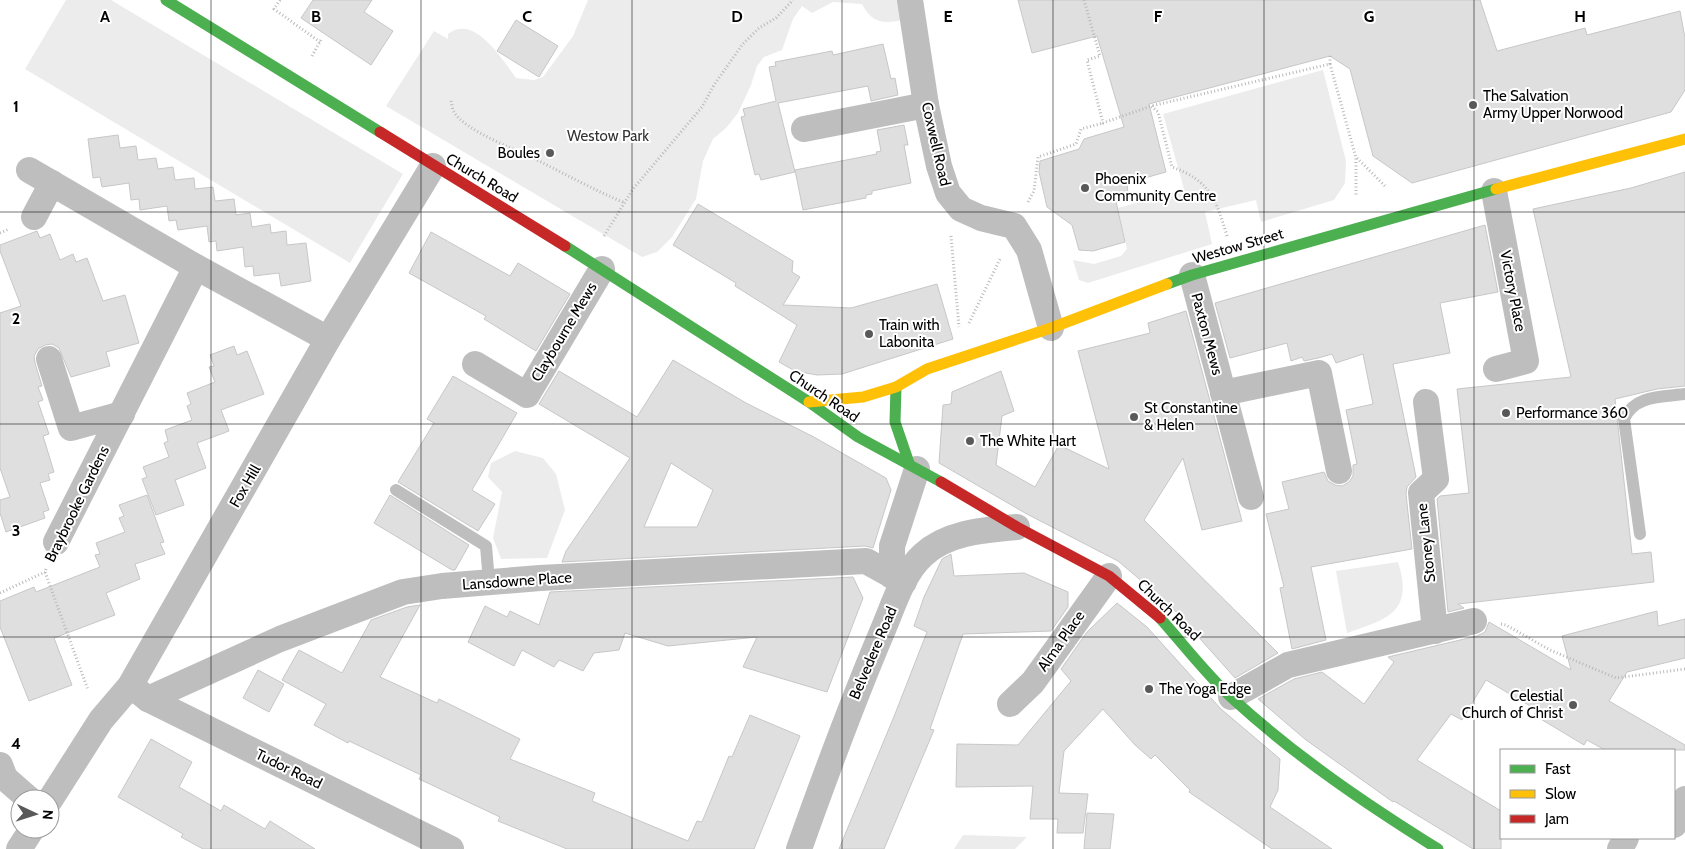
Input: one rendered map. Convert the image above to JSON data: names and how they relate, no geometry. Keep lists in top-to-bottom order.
{
  "streets": {
    "main road": ["Church Road", "Westow Street"],
    "street": [
      "Coxwell Road",
      "Victory Place",
      "Claybourne Mews",
      "Paxton Mews",
      "Fox Hill",
      "Braybrooke Gardens",
      "Stoney Lane",
      "Lansdowne Place",
      "Alma Place",
      "Belvedere Road",
      "Tudor Road"
    ]
  },
  "crossings": [
    ["Church Road", "Westow Street"],
    ["Church Road", "Claybourne Mews"],
    ["Church Road", "Fox Hill"],
    ["Church Road", "Alma Place"],
    ["Church Road", "Belvedere Road"],
    ["Westow Street", "Victory Place"],
    ["Westow Street", "Paxton Mews"],
    ["Fox Hill", "Lansdowne Place"],
    ["Fox Hill", "Tudor Road"],
    ["Lansdowne Place", "Belvedere Road"],
    ["Lansdowne Place", "Tudor Road"]
  ],
  "parks": ["Westow Park"],
  "places": [
    "The Salvation Army Upper Norwood",
    "Boules",
    "Phoenix Community Centre",
    "Train with Labonita",
    "Performance 360",
    "St Constantine & Helen",
    "The White Hart",
    "The Yoga Edge",
    "Celestial Church of Christ"
  ],
  "legend": ["Fast", "Slow", "Jam"],
  "north": "right",
  "grid": {
    "columns": [
      "A",
      "B",
      "C",
      "D",
      "E",
      "F",
      "G",
      "H"
    ],
    "rows": [
      "1",
      "2",
      "3",
      "4"
    ]
  }
}
